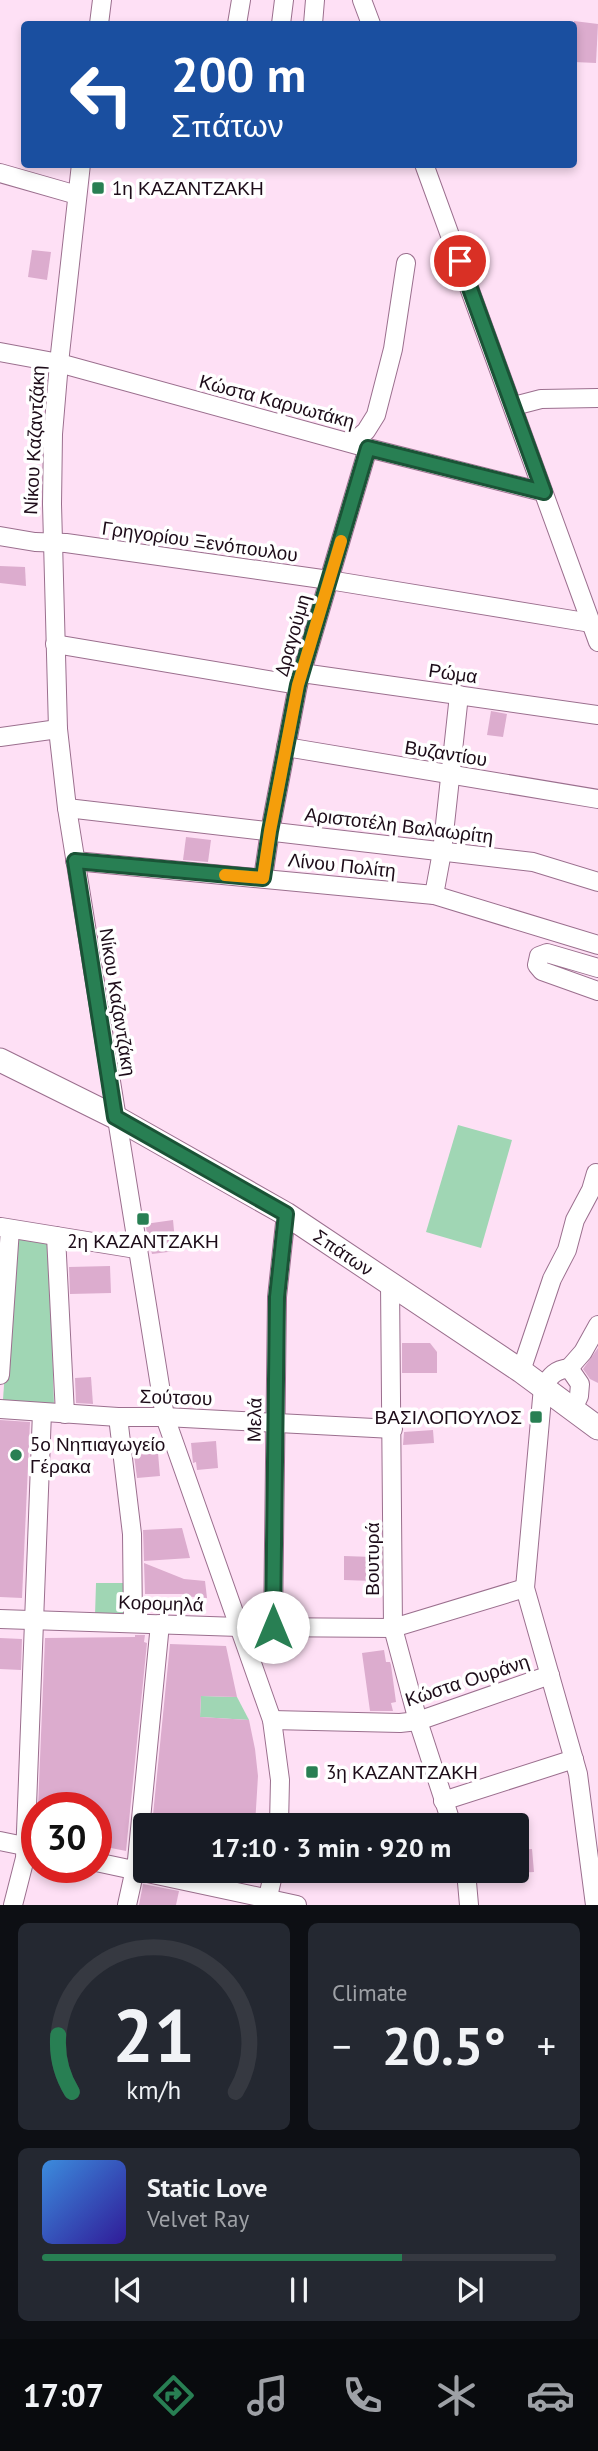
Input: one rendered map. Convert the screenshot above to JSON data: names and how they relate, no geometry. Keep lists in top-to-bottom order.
{
  "streets": {
    "main road": ["Σπάτων"],
    "street": [
      "Κώστα Καρυωτάκη",
      "Νίκου Καζαντζάκη",
      "Γρηγορίου Ξενόπουλου",
      "Δραγούμη",
      "Ρώμα",
      "Βυζαντίου",
      "Αριστοτέλη Βαλαωρίτη",
      "Λίνου Πολίτη",
      "Σούτσου",
      "Μελά",
      "Βουτυρά",
      "Κορομηλά",
      "Κώστα Ουράνη"
    ]
  },
  "crossings": [
    ["Κώστα Καρυωτάκη", "Νίκου Καζαντζάκη"],
    ["Κώστα Καρυωτάκη", "Δραγούμη"],
    ["Νίκου Καζαντζάκη", "Γρηγορίου Ξενόπουλου"],
    ["Νίκου Καζαντζάκη", "Ρώμα"],
    ["Νίκου Καζαντζάκη", "Αριστοτέλη Βαλαωρίτη"],
    ["Νίκου Καζαντζάκη", "Λίνου Πολίτη"],
    ["Νίκου Καζαντζάκη", "Σπάτων"],
    ["Νίκου Καζαντζάκη", "Σούτσου"],
    ["Νίκου Καζαντζάκη", "Κορομηλά"],
    ["Νίκου Καζαντζάκη", "Κώστα Ουράνη"],
    ["Γρηγορίου Ξενόπουλου", "Δραγούμη"],
    ["Δραγούμη", "Ρώμα"],
    ["Δραγούμη", "Βυζαντίου"],
    ["Δραγούμη", "Αριστοτέλη Βαλαωρίτη"],
    ["Δραγούμη", "Λίνου Πολίτη"],
    ["Σπάτων", "Μελά"],
    ["Σπάτων", "Βουτυρά"],
    ["Σούτσου", "Μελά"],
    ["Σούτσου", "Βουτυρά"],
    ["Μελά", "Κορομηλά"],
    ["Βουτυρά", "Κορομηλά"],
    ["Βουτυρά", "Κώστα Ουράνη"]
  ],
  "places": {
    "transit": [
      "1η ΚΑΖΑΝΤΖΑΚΗ",
      "2η ΚΑΖΑΝΤΖΑΚΗ",
      "ΒΑΣΙΛΟΠΟΥΛΟΣ",
      "3η ΚΑΖΑΝΤΖΑΚΗ"
    ],
    "other": ["5ο Νηπιαγωγείο Γέρακα"]
  },
  "page": {
    "turn": ["200 m", "Σπάτων"],
    "limit": "30",
    "trip": "17:10 · 3 min · 920 m",
    "tile": "Climate",
    "heat": ["−", "20.5°", "+"],
    "song": ["Static Love", "Velvet Ray"],
    "tabs": "17:07",
    "gauge": ["21", "km/h"]
  }
}
